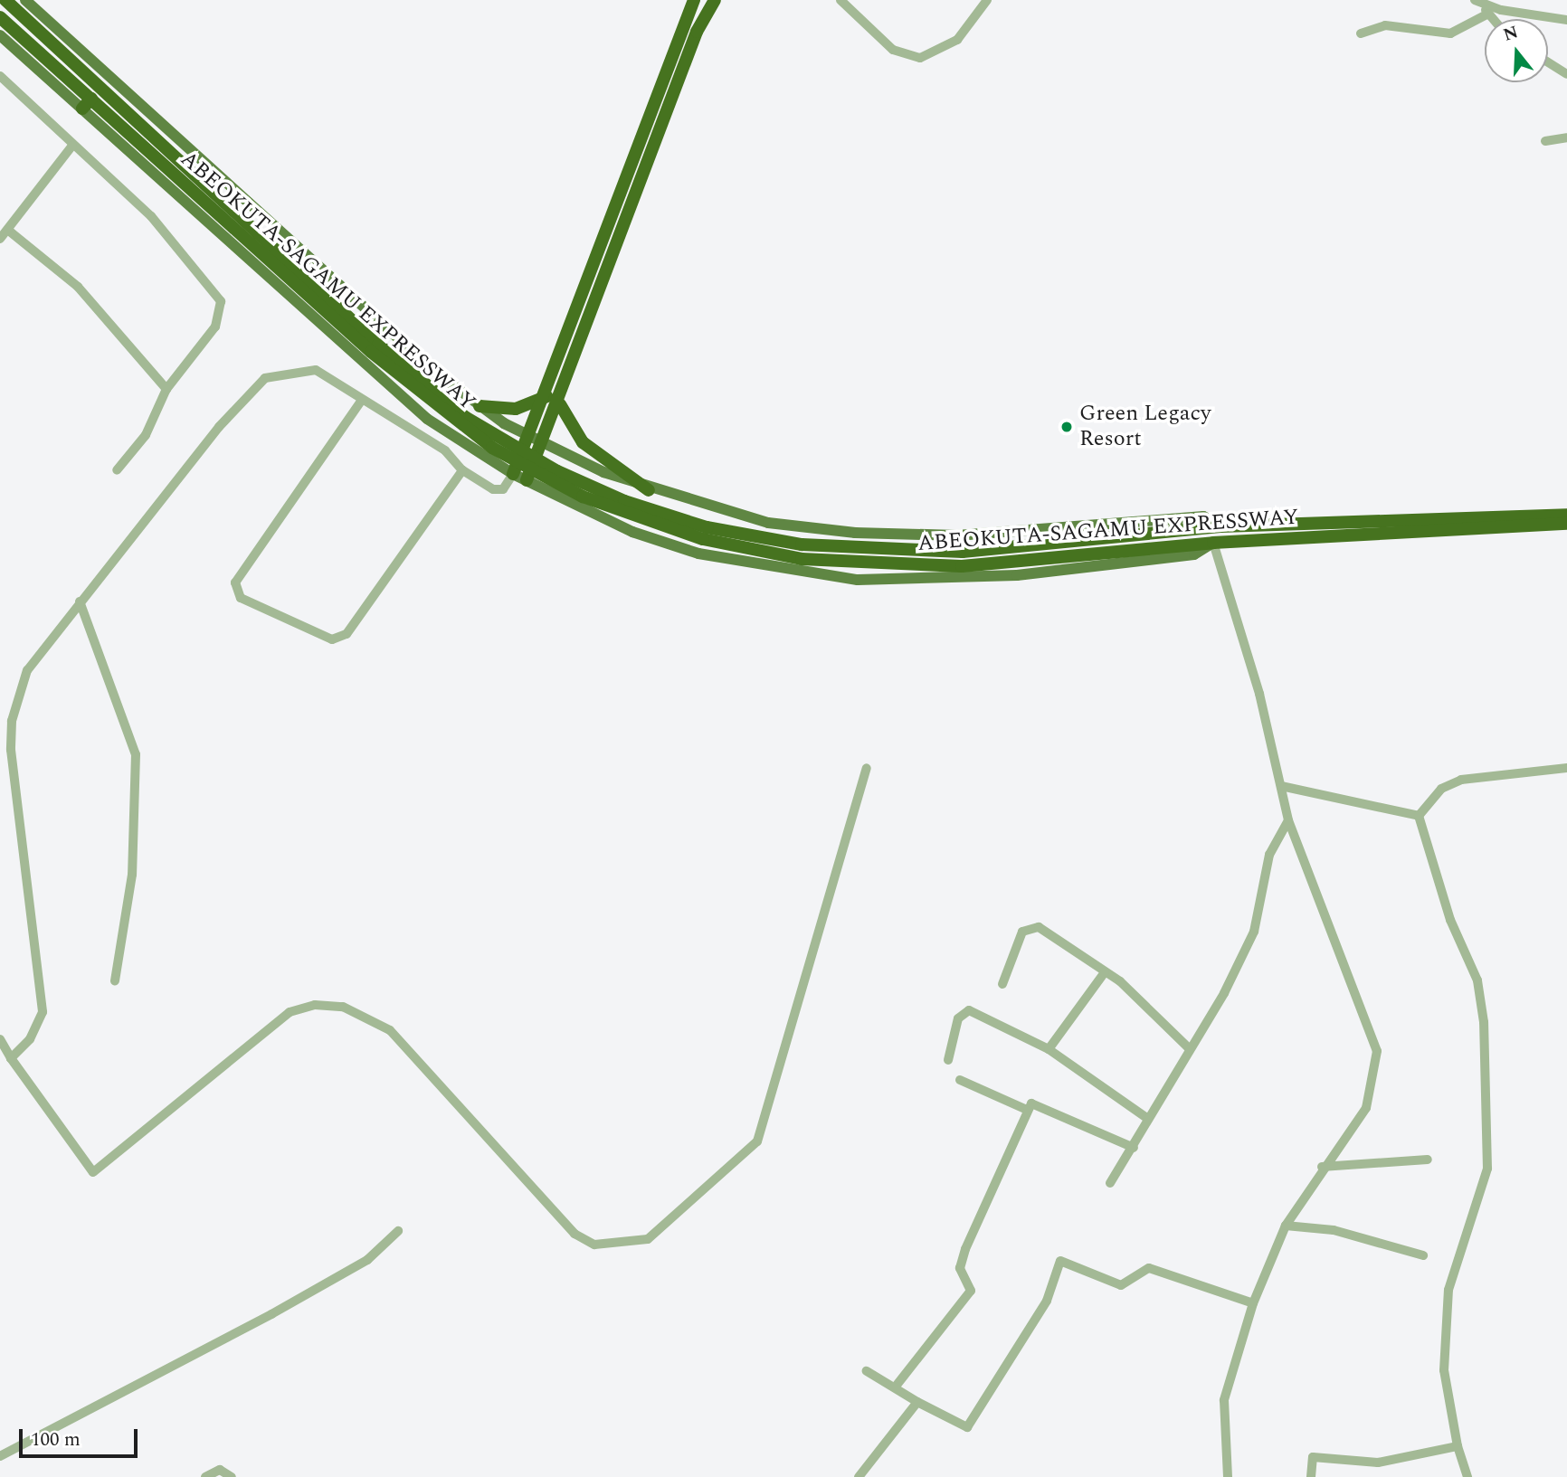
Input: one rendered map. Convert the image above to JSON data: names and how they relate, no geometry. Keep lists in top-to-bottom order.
{
  "streets": {
    "highway": ["ABEOKUTA-SAGAMU EXPRESSWAY"]
  },
  "places": ["Green Legacy Resort"],
  "scale_bar": "100 m",
  "north": "top"
}
